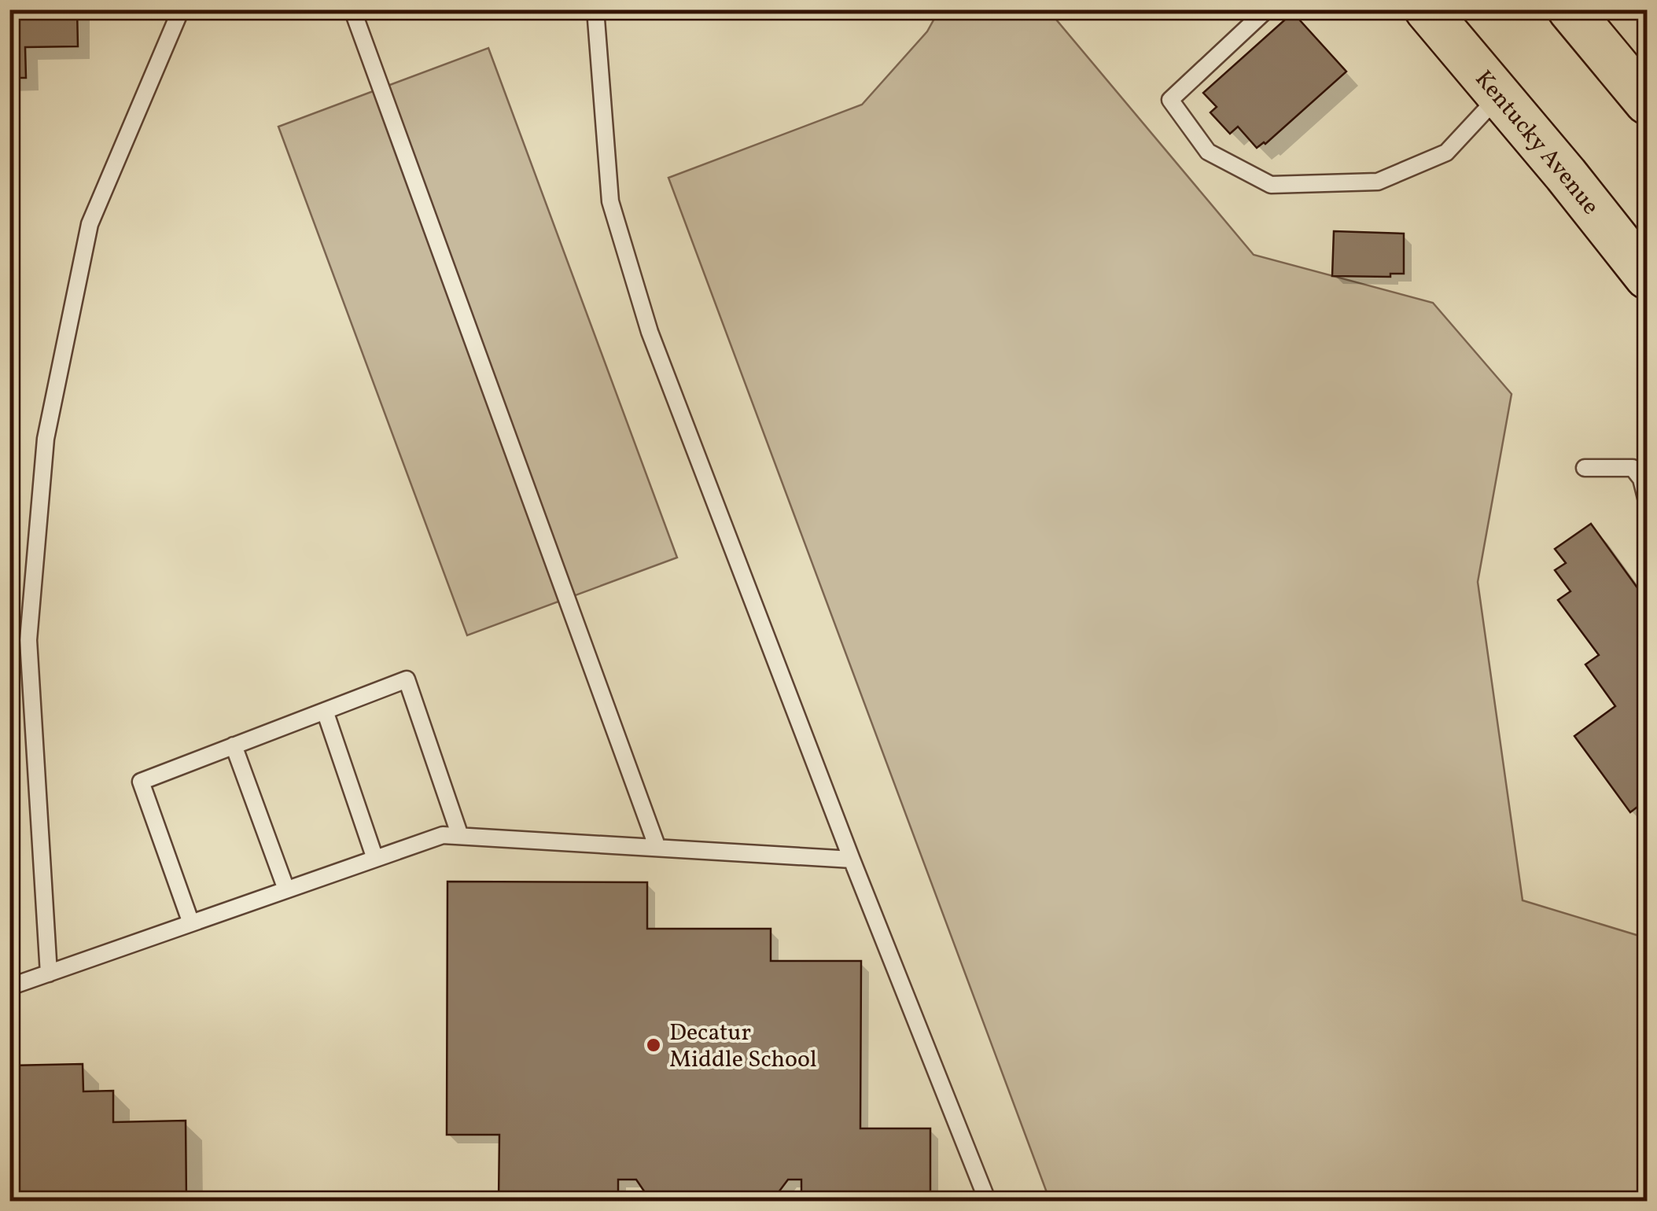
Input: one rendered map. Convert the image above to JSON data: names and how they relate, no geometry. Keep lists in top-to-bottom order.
{
  "streets": {
    "main road": ["Kentucky Avenue"]
  },
  "places": ["Decatur Middle School"]
}
